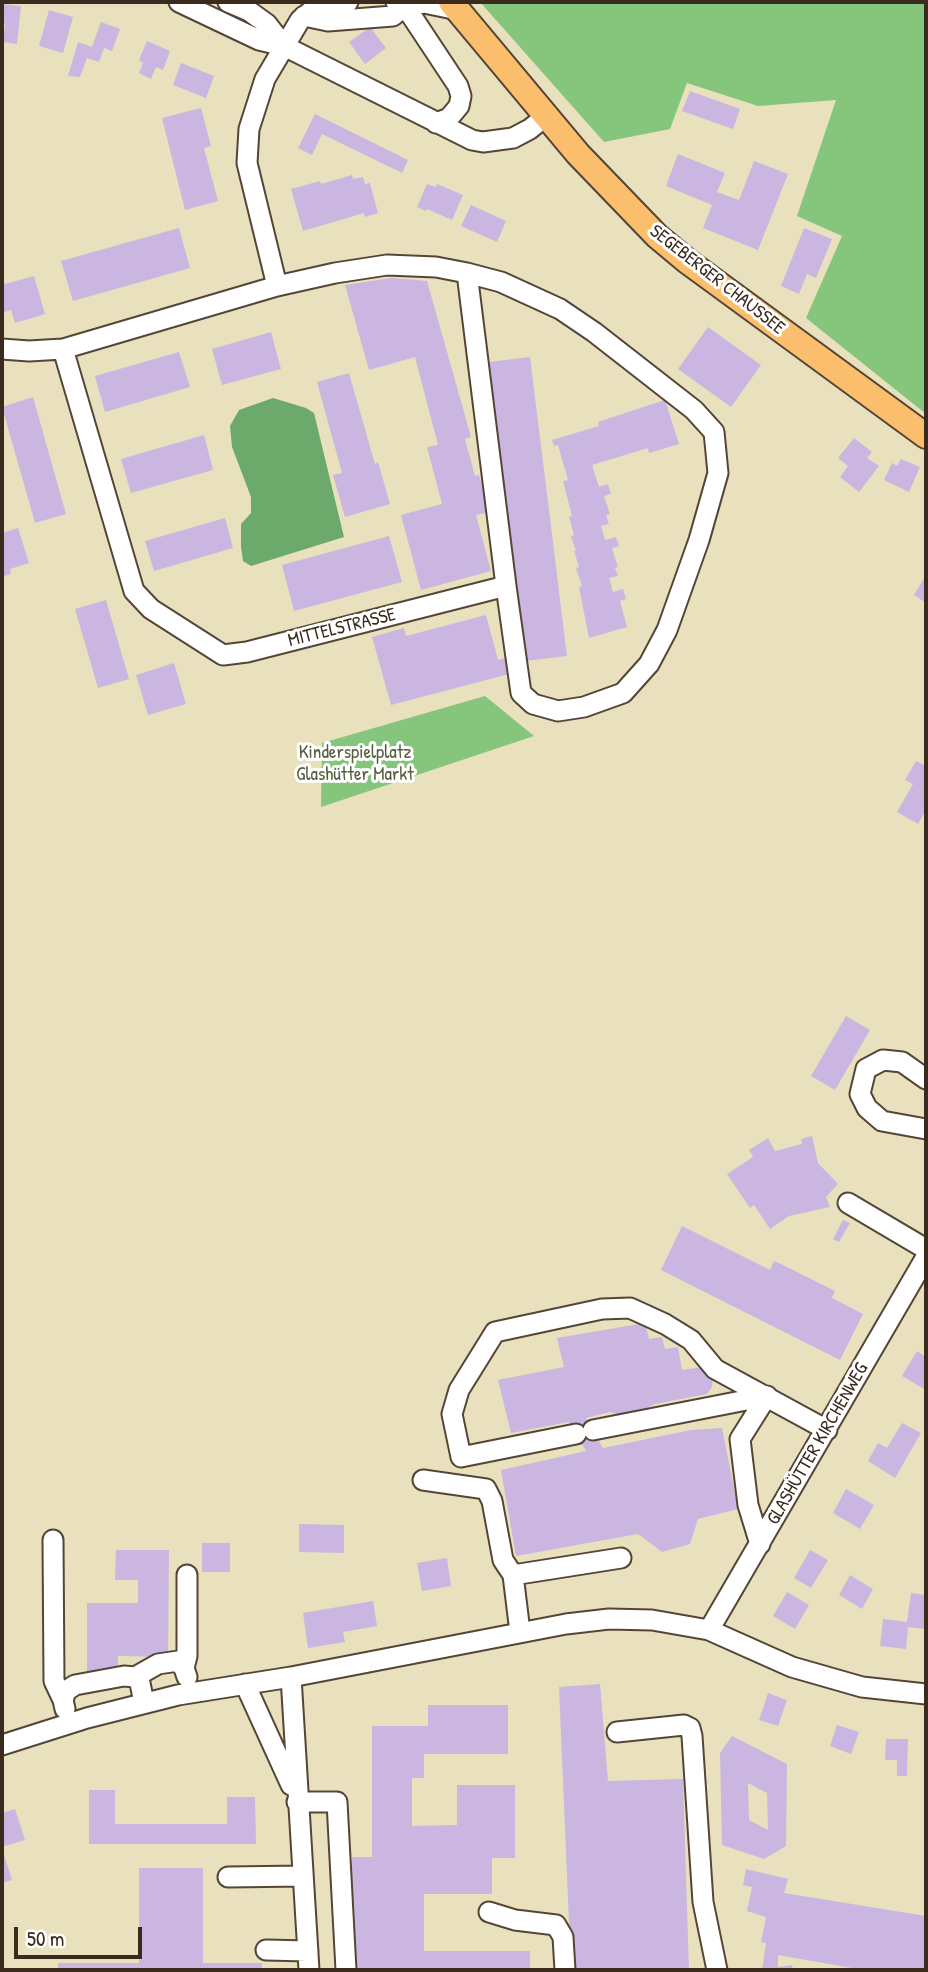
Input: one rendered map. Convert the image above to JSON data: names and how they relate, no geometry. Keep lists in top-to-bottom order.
{
  "streets": {
    "main road": ["SEGEBERGER CHAUSSEE"],
    "street": ["MITTELSTRASSE", "GLASHÜTTER KIRCHENWEG"]
  },
  "parks": ["Kinderspielplatz Glashütter Markt"],
  "scale_bar": "50 m"
}
